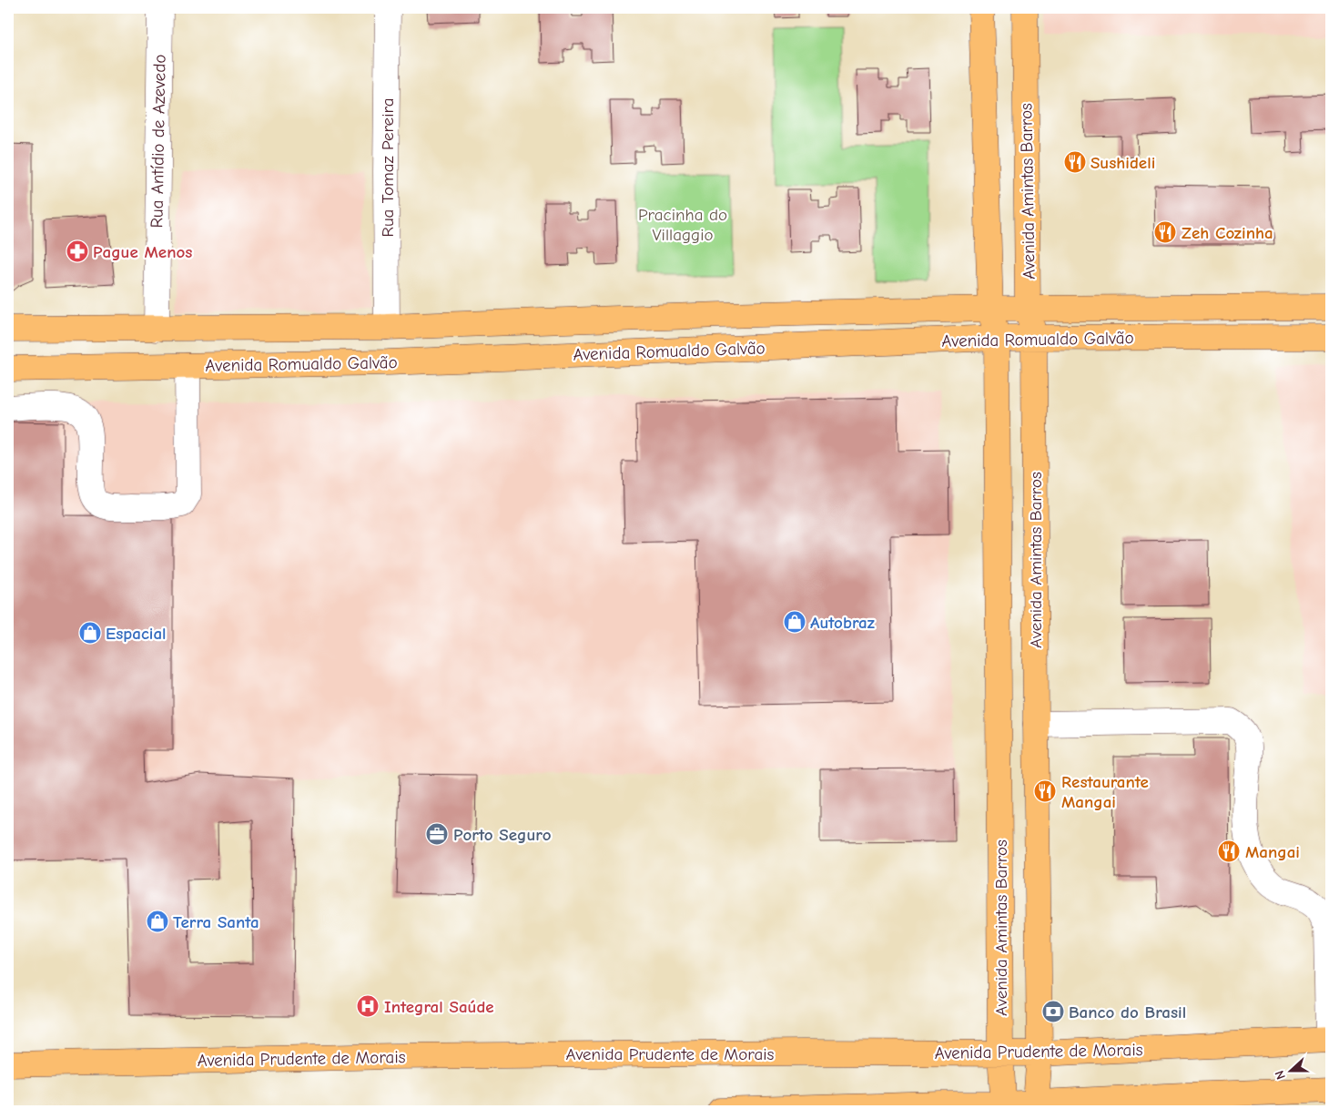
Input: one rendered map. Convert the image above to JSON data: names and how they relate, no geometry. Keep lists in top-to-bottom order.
{
  "streets": {
    "main road": ["Avenida Amintas Barros", "Avenida Romualdo Galvão", "Avenida Prudente de Morais"],
    "street": ["Rua Antídio de Azevedo", "Rua Tomaz Pereira"]
  },
  "crossings": [
    ["Rua Antídio de Azevedo", "Avenida Romualdo Galvão"],
    ["Rua Tomaz Pereira", "Avenida Romualdo Galvão"],
    ["Avenida Amintas Barros", "Avenida Romualdo Galvão"],
    ["Avenida Amintas Barros", "Avenida Prudente de Morais"]
  ],
  "parks": ["Pracinha do Villaggio"],
  "places": {
    "restaurant": [
      "Sushideli",
      "Zeh Cozinha",
      "Restaurante Mangai",
      "Mangai"
    ],
    "pharmacy": ["Pague Menos"],
    "shop": ["Autobraz", "Espacial", "Terra Santa"],
    "office": ["Porto Seguro"],
    "hospital": ["Integral Saúde"],
    "bank": ["Banco do Brasil"]
  },
  "north": "left"
}
